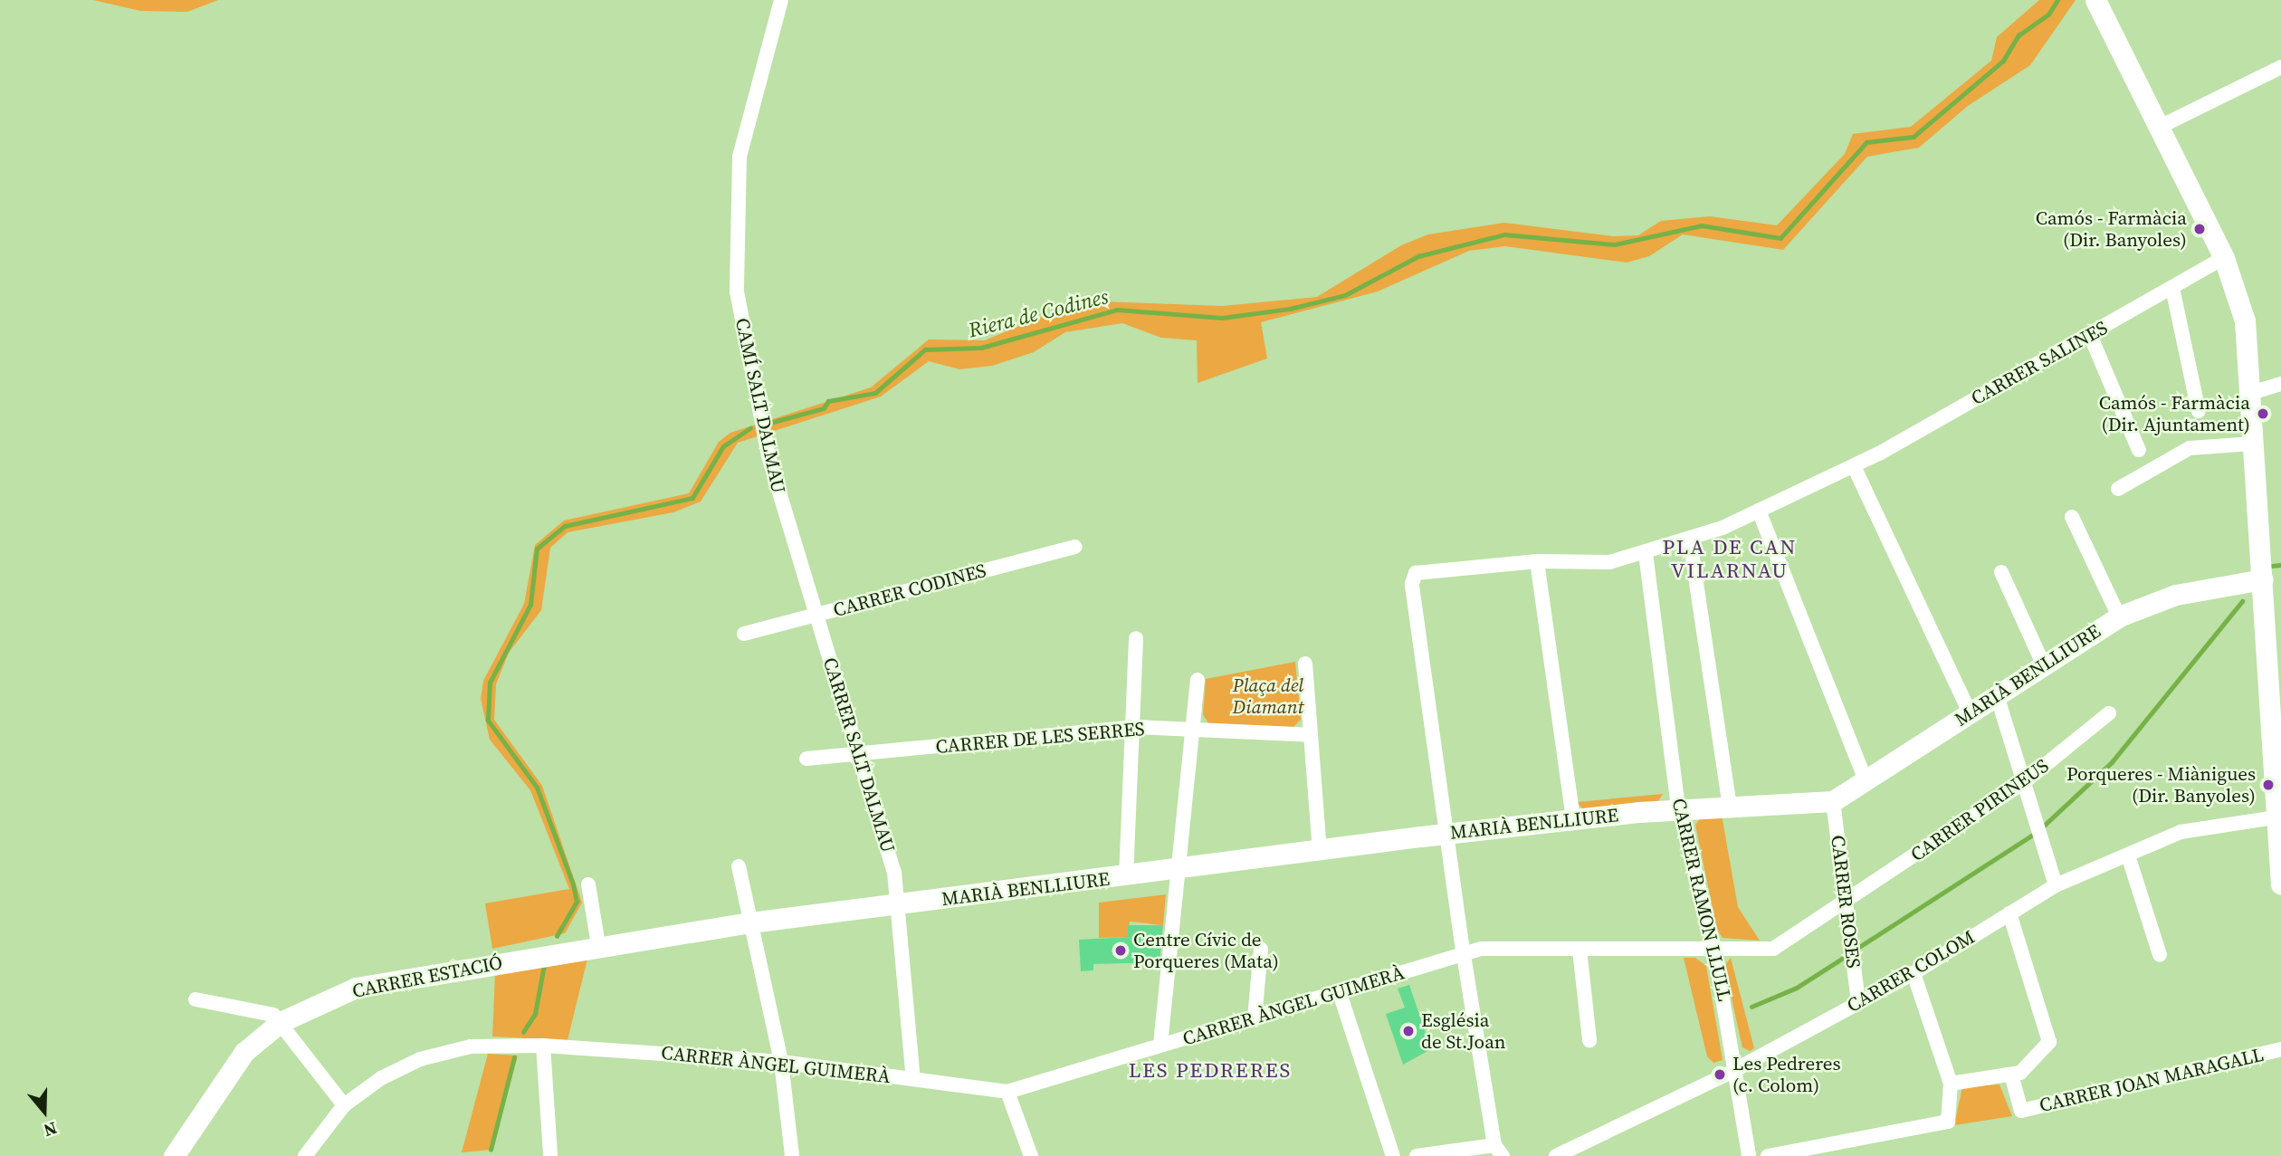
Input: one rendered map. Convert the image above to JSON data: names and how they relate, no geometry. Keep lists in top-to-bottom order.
{
  "streets": {
    "street": [
      "CARRER SALINES",
      "CAMÍ SALT DALMAU",
      "CARRER CODINES",
      "MARIÀ BENLLIURE",
      "CARRER DE LES SERRES",
      "CARRER SALT DALMAU",
      "CARRER PIRINEUS",
      "CARRER RAMON LLULL",
      "CARRER ROSES",
      "CARRER COLOM",
      "CARRER ESTACIÓ",
      "CARRER ÀNGEL GUIMERÀ",
      "CARRER JOAN MARAGALL"
    ]
  },
  "crossings": [
    ["CARRER SALINES", "MARIÀ BENLLIURE"],
    ["CARRER SALINES", "CARRER RAMON LLULL"],
    ["CAMÍ SALT DALMAU", "CARRER SALT DALMAU"],
    ["CARRER CODINES", "CARRER SALT DALMAU"],
    ["MARIÀ BENLLIURE", "CARRER SALT DALMAU"],
    ["MARIÀ BENLLIURE", "CARRER RAMON LLULL"],
    ["MARIÀ BENLLIURE", "CARRER ROSES"],
    ["MARIÀ BENLLIURE", "CARRER ESTACIÓ"],
    ["CARRER DE LES SERRES", "CARRER SALT DALMAU"],
    ["CARRER SALT DALMAU", "CARRER ÀNGEL GUIMERÀ"],
    ["CARRER PIRINEUS", "CARRER ROSES"],
    ["CARRER PIRINEUS", "CARRER ÀNGEL GUIMERÀ"],
    ["CARRER RAMON LLULL", "CARRER COLOM"],
    ["CARRER RAMON LLULL", "CARRER ÀNGEL GUIMERÀ"],
    ["CARRER ROSES", "CARRER COLOM"],
    ["CARRER ROSES", "CARRER ÀNGEL GUIMERÀ"]
  ],
  "districts": ["PLA DE CAN VILARNAU", "LES PEDRERES"],
  "water": ["Riera de Codines"],
  "parks": ["Plaça del Diamant"],
  "places": [
    "Camós - Farmàcia (Dir. Banyoles)",
    "Camós - Farmàcia (Dir. Ajuntament)",
    "Porqueres - Miànigues (Dir. Banyoles)",
    "Centre Cívic de Porqueres (Mata)",
    "Església de St.Joan",
    "Les Pedreres (c. Colom)"
  ],
  "north": "bottom"
}
